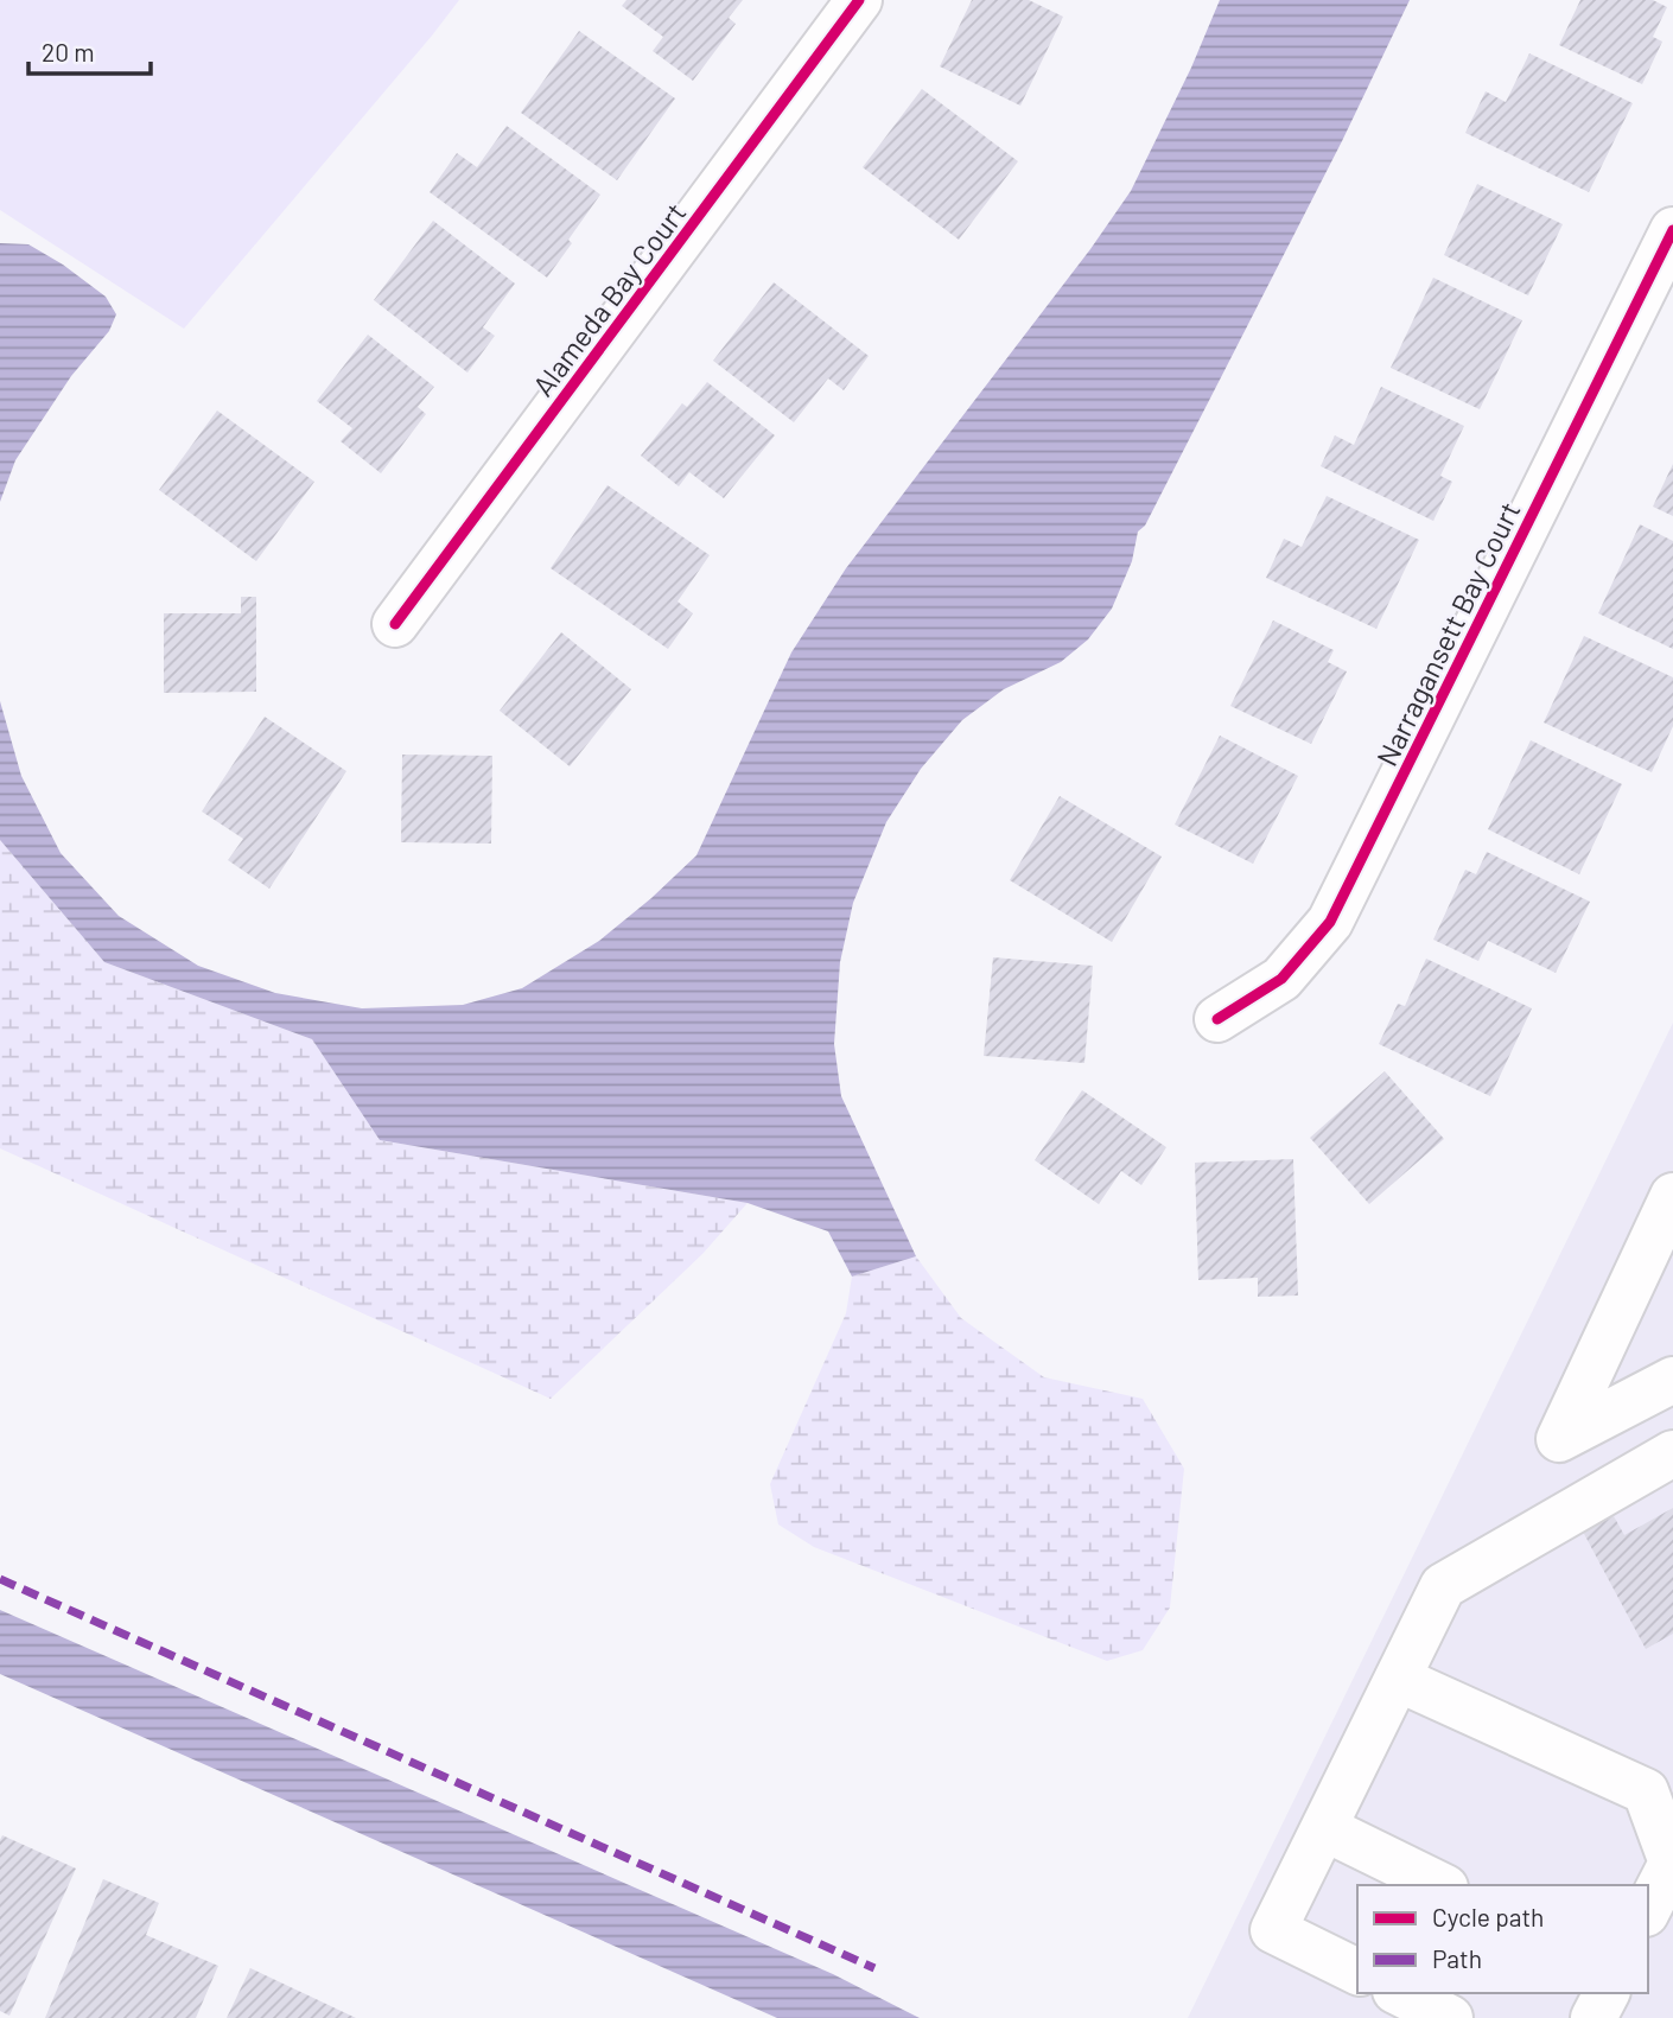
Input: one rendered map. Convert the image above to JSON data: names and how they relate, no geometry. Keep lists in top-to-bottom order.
{
  "streets": {
    "street": ["Alameda Bay Court", "Narragansett Bay Court"]
  },
  "legend": ["Cycle path", "Path"],
  "scale_bar": "20 m"
}
